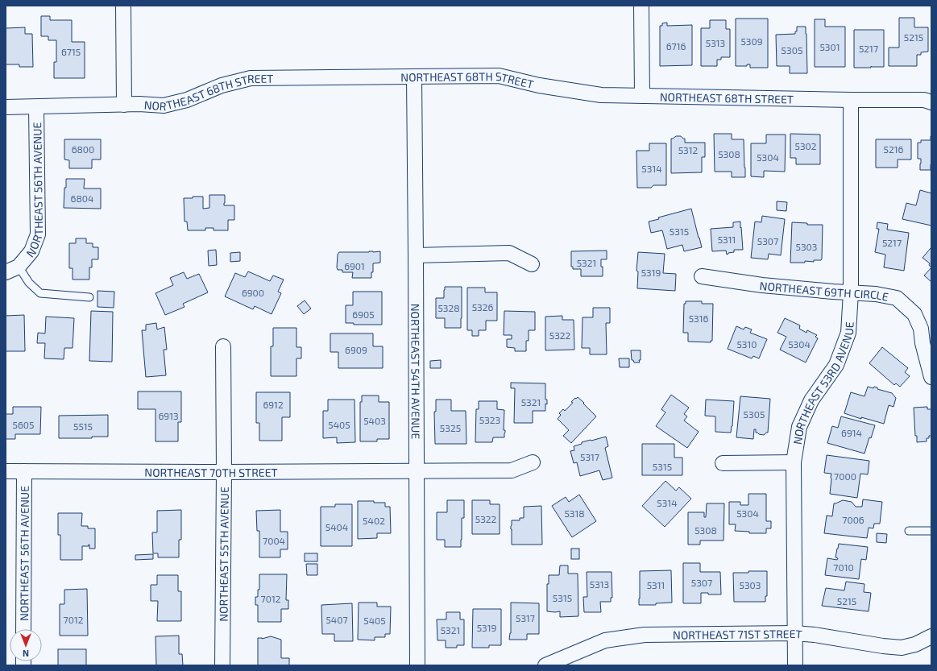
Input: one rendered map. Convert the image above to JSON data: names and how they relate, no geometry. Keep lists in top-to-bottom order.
{
  "streets": {
    "street": [
      "NORTHEAST 68TH STREET",
      "NORTHEAST 56TH AVENUE",
      "NORTHEAST 69TH CIRCLE",
      "NORTHEAST 54TH AVENUE",
      "NORTHEAST 53RD AVENUE",
      "NORTHEAST 70TH STREET",
      "NORTHEAST 55TH AVENUE",
      "NORTHEAST 71ST STREET"
    ]
  },
  "crossings": [
    ["NORTHEAST 68TH STREET", "NORTHEAST 56TH AVENUE"],
    ["NORTHEAST 68TH STREET", "NORTHEAST 54TH AVENUE"],
    ["NORTHEAST 68TH STREET", "NORTHEAST 53RD AVENUE"],
    ["NORTHEAST 56TH AVENUE", "NORTHEAST 70TH STREET"],
    ["NORTHEAST 69TH CIRCLE", "NORTHEAST 53RD AVENUE"],
    ["NORTHEAST 54TH AVENUE", "NORTHEAST 70TH STREET"],
    ["NORTHEAST 53RD AVENUE", "NORTHEAST 71ST STREET"],
    ["NORTHEAST 70TH STREET", "NORTHEAST 55TH AVENUE"]
  ],
  "house_numbers": [
    "5215",
    "5309",
    "5313",
    "6716",
    "5301",
    "5217",
    "5305",
    "6715",
    "5302",
    "6800",
    "5216",
    "5312",
    "5308",
    "5304",
    "5314",
    "6804",
    "5315",
    "5311",
    "5307",
    "5217",
    "5303",
    "5321",
    "6901",
    "5319",
    "6900",
    "5326",
    "5328",
    "6905",
    "5316",
    "5322",
    "5310",
    "5304",
    "6909",
    "5321",
    "6912",
    "5305",
    "6913",
    "5323",
    "5403",
    "5605",
    "5405",
    "5515",
    "5325",
    "6914",
    "5317",
    "5315",
    "7000",
    "5314",
    "5318",
    "5304",
    "5322",
    "7006",
    "5402",
    "5404",
    "5308",
    "7004",
    "7010",
    "5307",
    "5313",
    "5311",
    "5303",
    "5315",
    "7012",
    "5215",
    "5317",
    "7012",
    "5407",
    "5405",
    "5319",
    "5321"
  ],
  "north": "bottom"
}
